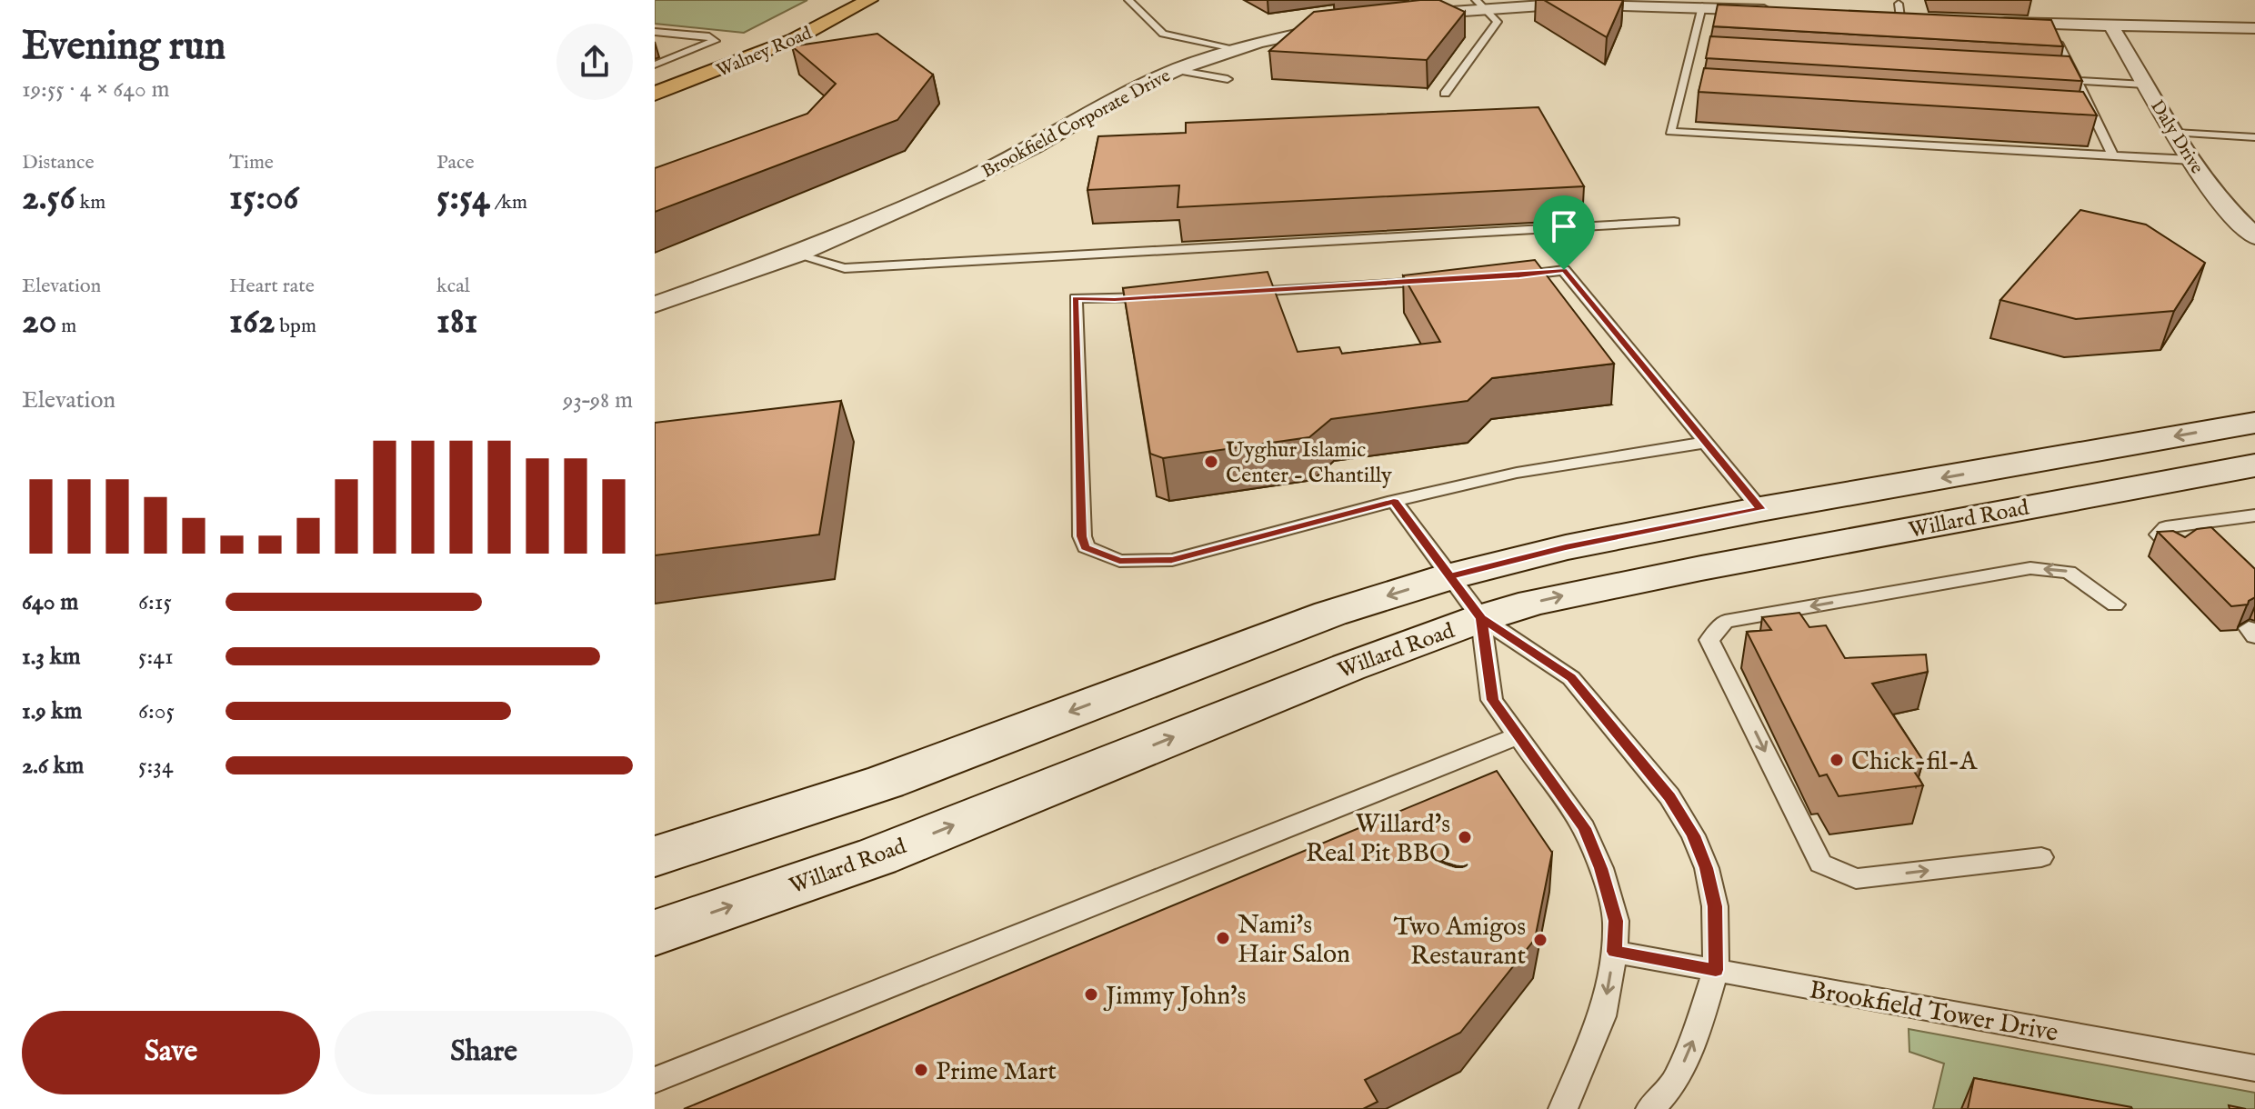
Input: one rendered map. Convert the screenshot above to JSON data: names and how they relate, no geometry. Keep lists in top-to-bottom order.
{
  "streets": {
    "main road": ["Walney Road", "Willard Road"],
    "street": ["Brookfield Corporate Drive", "Daly Drive"],
    "lane": ["Brookfield Tower Drive"]
  },
  "places": [
    "Uyghur Islamic Center - Chantilly",
    "Chick-fil-A",
    "Willard's Real Pit BBQ",
    "Nami's Hair Salon",
    "Two Amigos Restaurant",
    "Jimmy John's",
    "Prime Mart"
  ],
  "page": {
    "heading": ["Evening run", "19:55 · 4 × 640 m"],
    "stats": [
      ["Distance", "2.56 km"],
      ["Time", "15:06"],
      ["Pace", "5:54 /km"],
      ["Elevation", "20 m"],
      ["Heart rate", "162 bpm"],
      ["kcal", "181"]
    ],
    "chart": ["Elevation", "93–98 m"],
    "list": [
      {
        "name": "640 m",
        "note": "6:15"
      },
      {
        "name": "1.3 km",
        "note": "5:41"
      },
      {
        "name": "1.9 km",
        "note": "6:05"
      },
      {
        "name": "2.6 km",
        "note": "5:34"
      }
    ],
    "buttons": ["Save", "Share"]
  }
}
